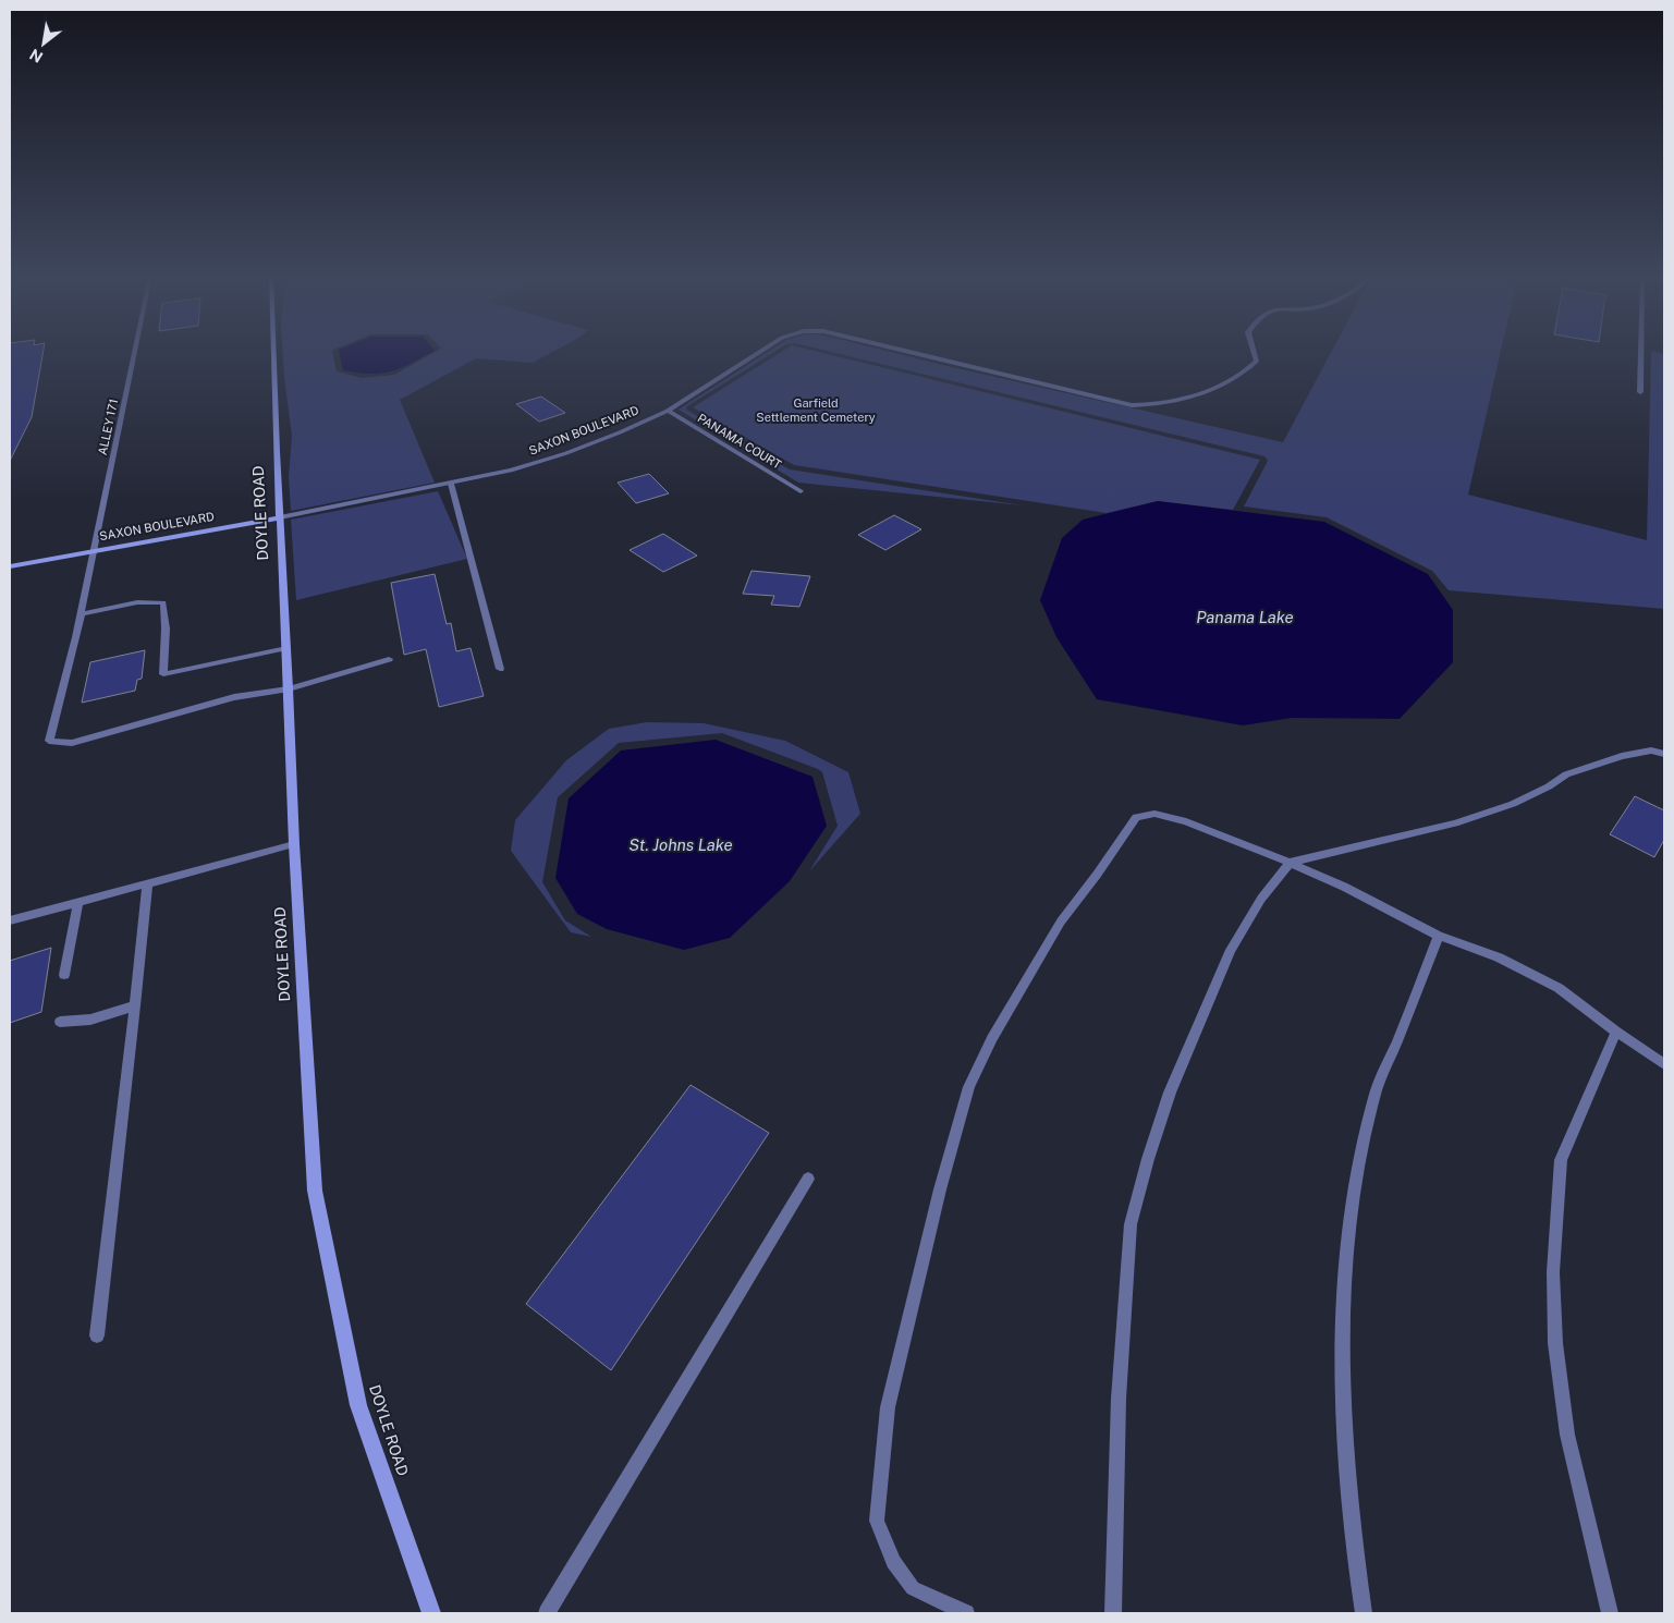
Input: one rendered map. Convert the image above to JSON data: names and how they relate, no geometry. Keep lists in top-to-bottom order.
{
  "streets": {
    "main road": ["SAXON BOULEVARD", "DOYLE ROAD"],
    "street": ["PANAMA COURT"],
    "lane": ["ALLEY 171"]
  },
  "crossings": [
    ["ALLEY 171", "SAXON BOULEVARD"],
    ["ALLEY 171", "DOYLE ROAD"],
    ["SAXON BOULEVARD", "PANAMA COURT"],
    ["SAXON BOULEVARD", "DOYLE ROAD"]
  ],
  "water": ["Panama Lake", "St. Johns Lake"],
  "parks": ["Garfield Settlement Cemetery"],
  "north": "bottom left"
}
